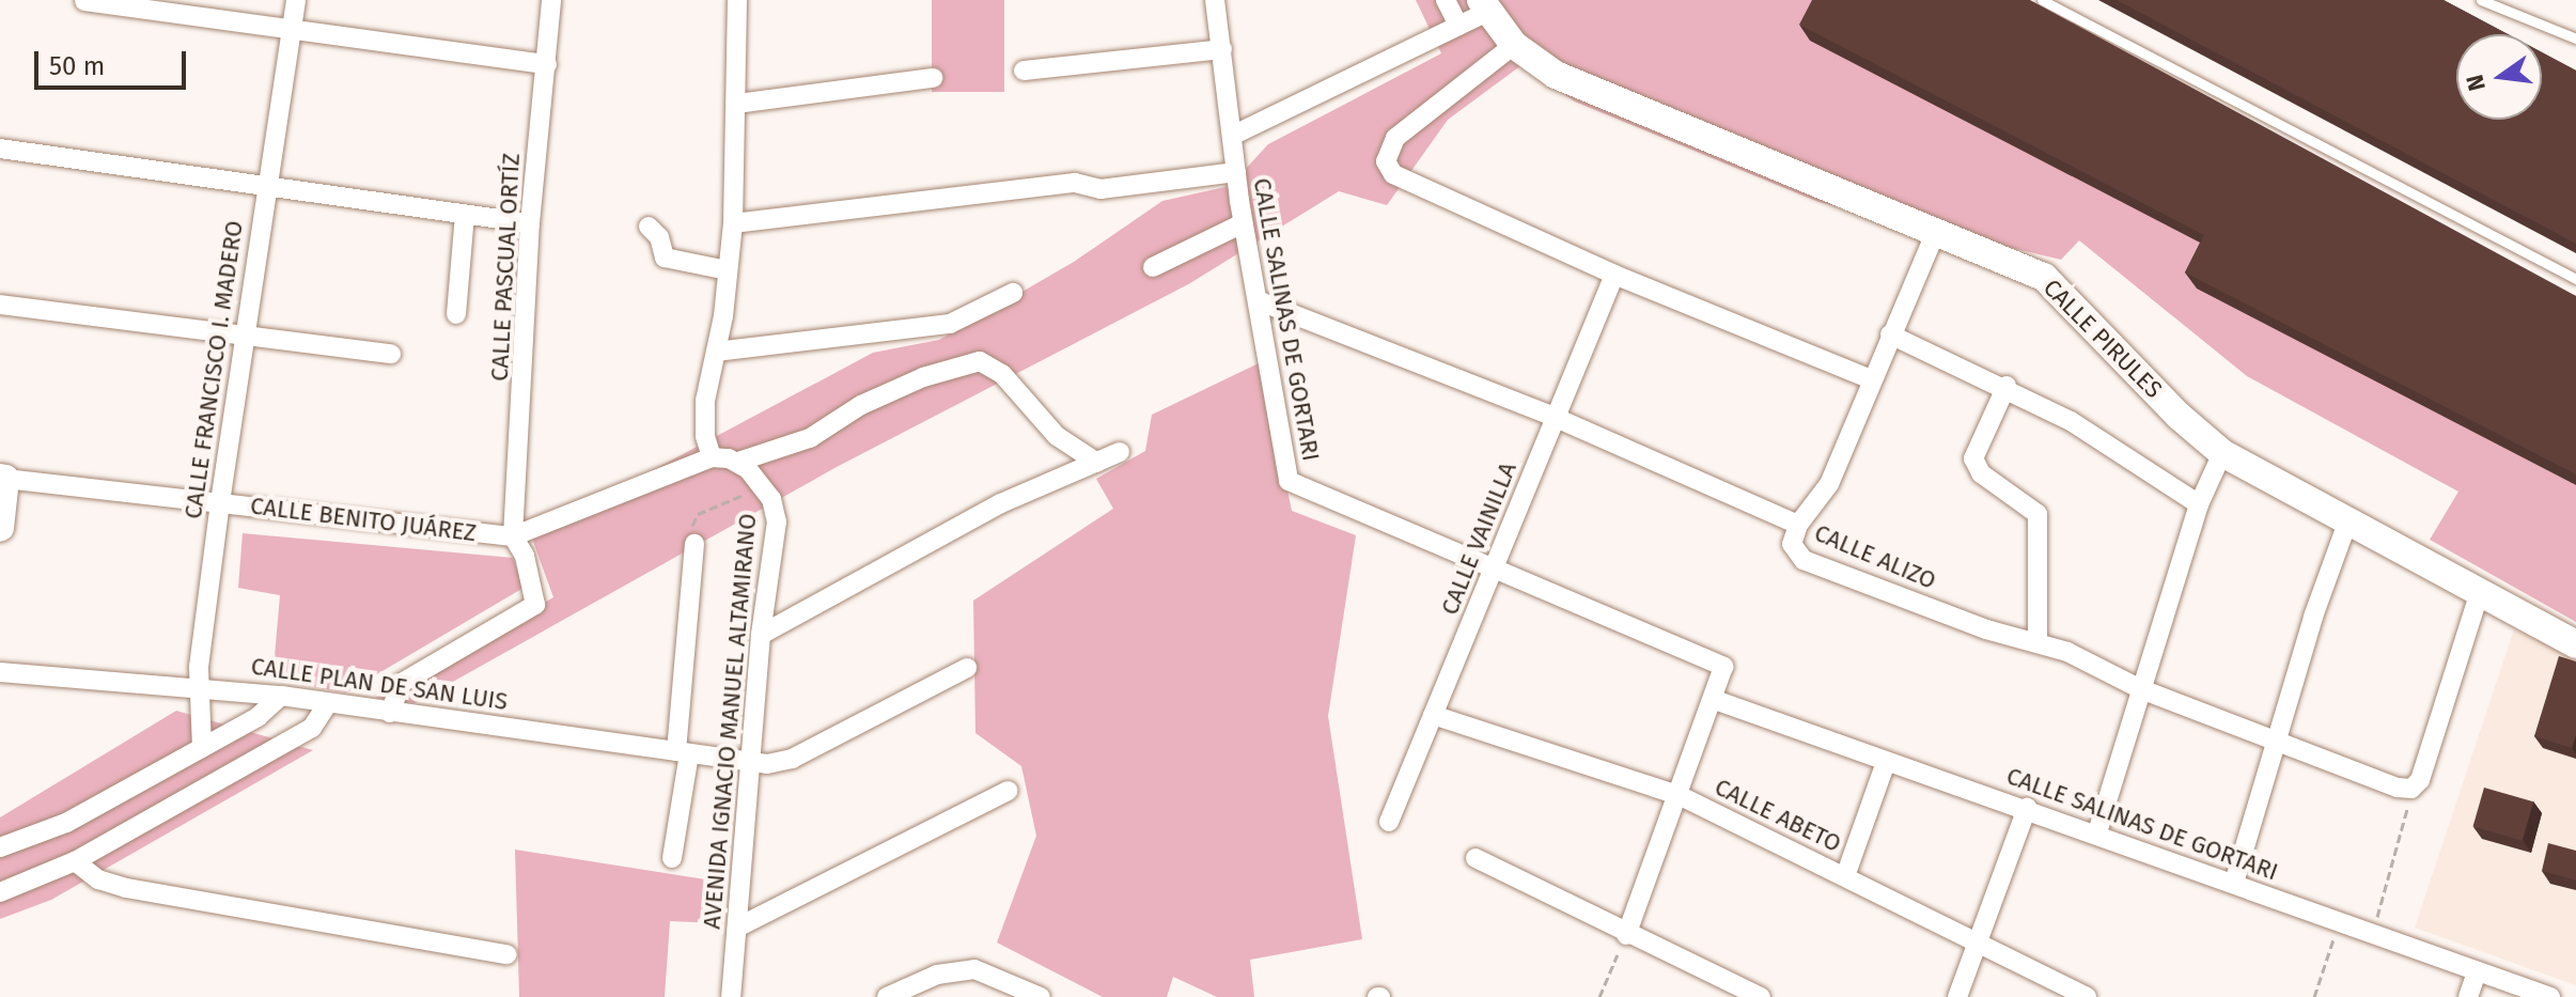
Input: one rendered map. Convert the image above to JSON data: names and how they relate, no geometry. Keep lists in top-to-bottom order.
{
  "streets": {
    "street": [
      "CALLE PASCUAL ORTÍZ",
      "CALLE SALINAS DE GORTARI",
      "CALLE PIRULES",
      "CALLE FRANCISCO I. MADERO",
      "CALLE BENITO JUÁREZ",
      "CALLE VAINILLA",
      "CALLE ALIZO",
      "CALLE PLAN DE SAN LUIS",
      "AVENIDA IGNACIO MANUEL ALTAMIRANO",
      "CALLE ABETO"
    ]
  },
  "crossings": [
    ["CALLE PASCUAL ORTÍZ", "CALLE BENITO JUÁREZ"],
    ["CALLE SALINAS DE GORTARI", "CALLE VAINILLA"],
    ["CALLE SALINAS DE GORTARI", "CALLE ALIZO"],
    ["CALLE FRANCISCO I. MADERO", "CALLE BENITO JUÁREZ"],
    ["CALLE FRANCISCO I. MADERO", "CALLE PLAN DE SAN LUIS"],
    ["CALLE VAINILLA", "CALLE ALIZO"],
    ["CALLE VAINILLA", "CALLE ABETO"],
    ["CALLE PLAN DE SAN LUIS", "AVENIDA IGNACIO MANUEL ALTAMIRANO"]
  ],
  "scale_bar": "50 m",
  "north": "left"
}
